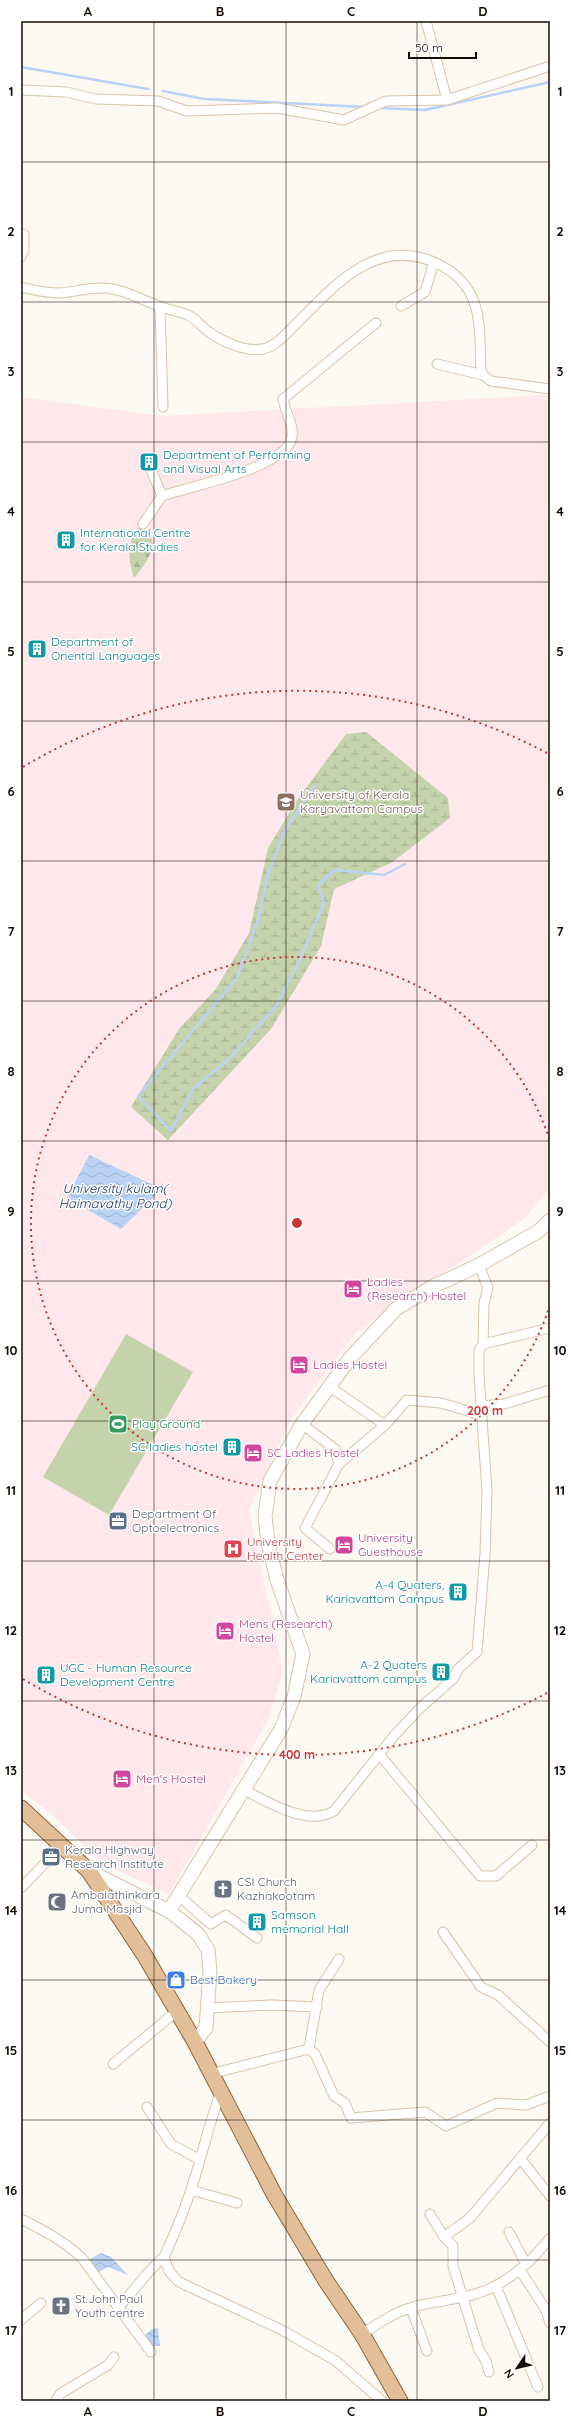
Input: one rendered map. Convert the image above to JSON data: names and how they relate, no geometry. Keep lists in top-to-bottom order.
{
  "water": ["University kulam( Haimavathy Pond)"],
  "places": {
    "building": [
      "Department of Performing and Visual Arts",
      "International Centre for Kerala Studies",
      "Department of Oriental Languages",
      "SC ladies hostel",
      "A-4 Quaters, Kariavattom Campus",
      "A-2 Quaters Kariavattom campus",
      "UGC - Human Resource Development Centre",
      "Samson memorial Hall"
    ],
    "school or university": ["University of Kerala Karyavattom Campus"],
    "hotel": [
      "Ladies (Research) Hostel",
      "Ladies Hostel",
      "SC Ladies Hostel",
      "University Guesthouse",
      "Mens (Research) Hostel",
      "Men's Hostel"
    ],
    "sports": ["Play Ground"],
    "office": ["Department Of Optoelectronics", "Kerala HIghway Research Institute"],
    "hospital": ["University Health Center"],
    "church": ["CSI Church Kazhakootam", "St.John Paul Youth centre"],
    "mosque": ["Ambalathinkara Juma Masjid"],
    "shop": ["Best Bakery"]
  },
  "scale_bar": "50 m",
  "north": "bottom left",
  "grid": {
    "columns": [
      "A",
      "B",
      "C",
      "D"
    ],
    "rows": [
      "1",
      "2",
      "3",
      "4",
      "5",
      "6",
      "7",
      "8",
      "9",
      "10",
      "11",
      "12",
      "13",
      "14",
      "15",
      "16",
      "17"
    ]
  },
  "rings": ["200 m", "400 m"]
}
